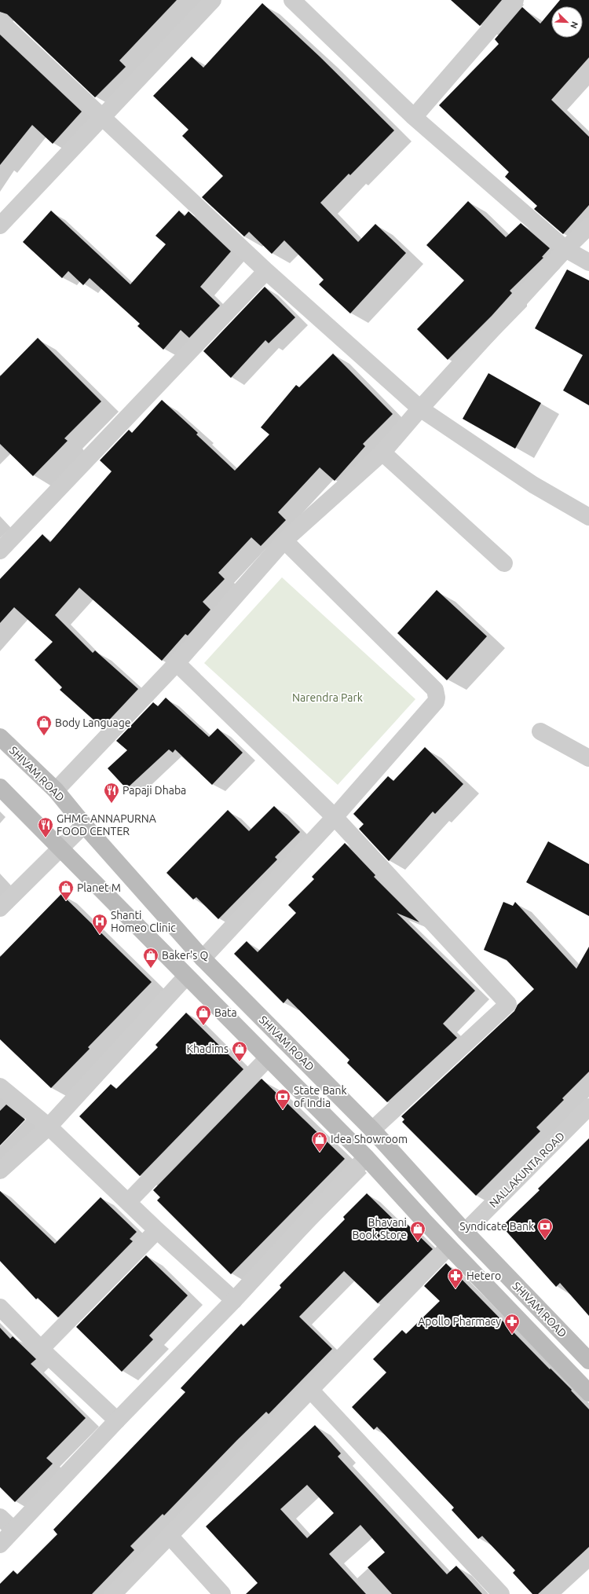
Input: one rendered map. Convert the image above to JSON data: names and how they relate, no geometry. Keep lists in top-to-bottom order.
{
  "streets": {
    "main road": ["SHIVAM ROAD"],
    "street": ["NALLAKUNTA ROAD"]
  },
  "crossings": [
    ["SHIVAM ROAD", "NALLAKUNTA ROAD"]
  ],
  "parks": ["Narendra Park"],
  "places": {
    "shop": [
      "Body Language",
      "Planet M",
      "Baker's Q",
      "Bata",
      "Khadims",
      "Idea Showroom",
      "Bhavani Book Store"
    ],
    "restaurant": ["Papaji Dhaba", "GHMC ANNAPURNA FOOD CENTER"],
    "hospital": ["Shanti Homeo Clinic"],
    "bank": ["State Bank of India", "Syndicate Bank"],
    "pharmacy": ["Hetero", "Apollo Pharmacy"]
  },
  "north": "bottom right"
}
